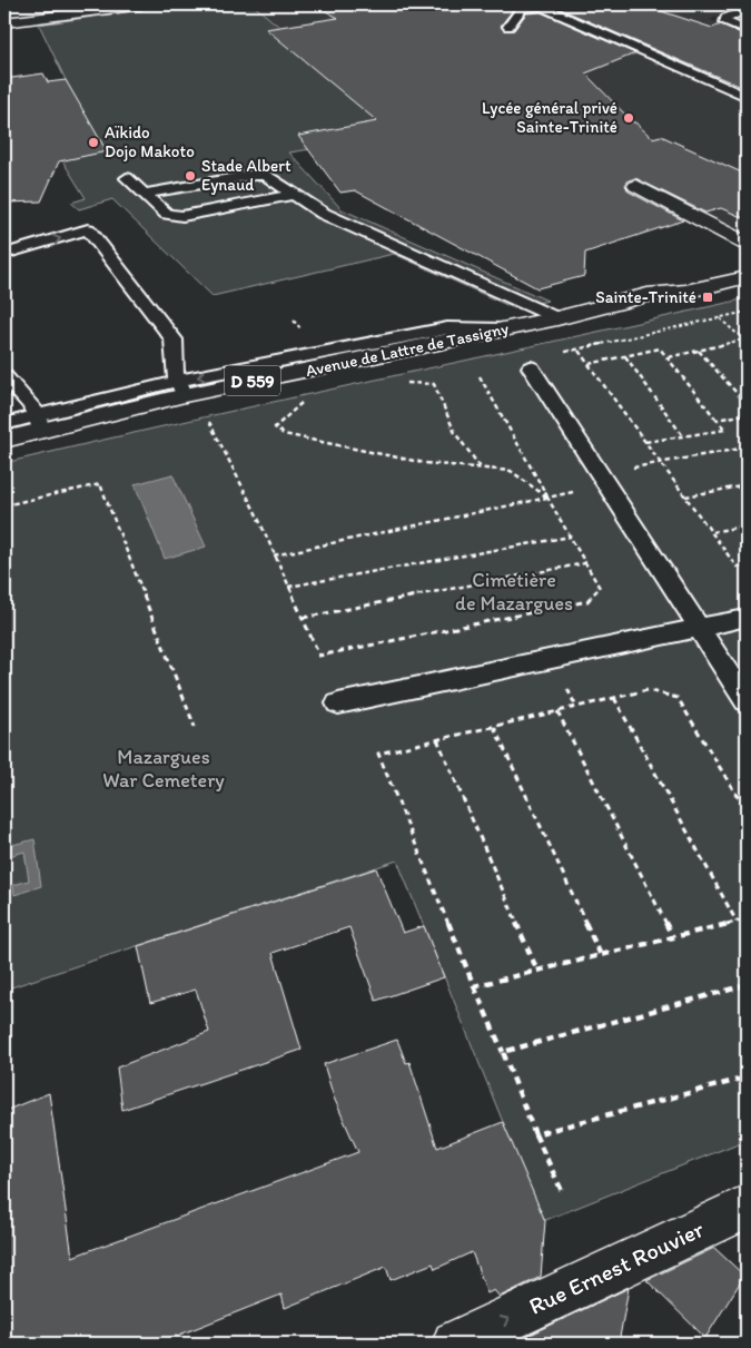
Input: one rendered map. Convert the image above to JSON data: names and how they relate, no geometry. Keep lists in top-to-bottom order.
{
  "streets": {
    "main road": ["Avenue de Lattre de Tassigny", "D 559", "Rue Ernest Rouvier"]
  },
  "one_way": ["Rue Ernest Rouvier"],
  "parks": ["Cimetière de Mazargues", "Mazargues War Cemetery"],
  "places": {
    "other": ["Lycée général privé Sainte-Trinité", "Aïkido Dojo Makoto", "Stade Albert Eynaud"],
    "transit": ["Sainte-Trinité"]
  }
}
